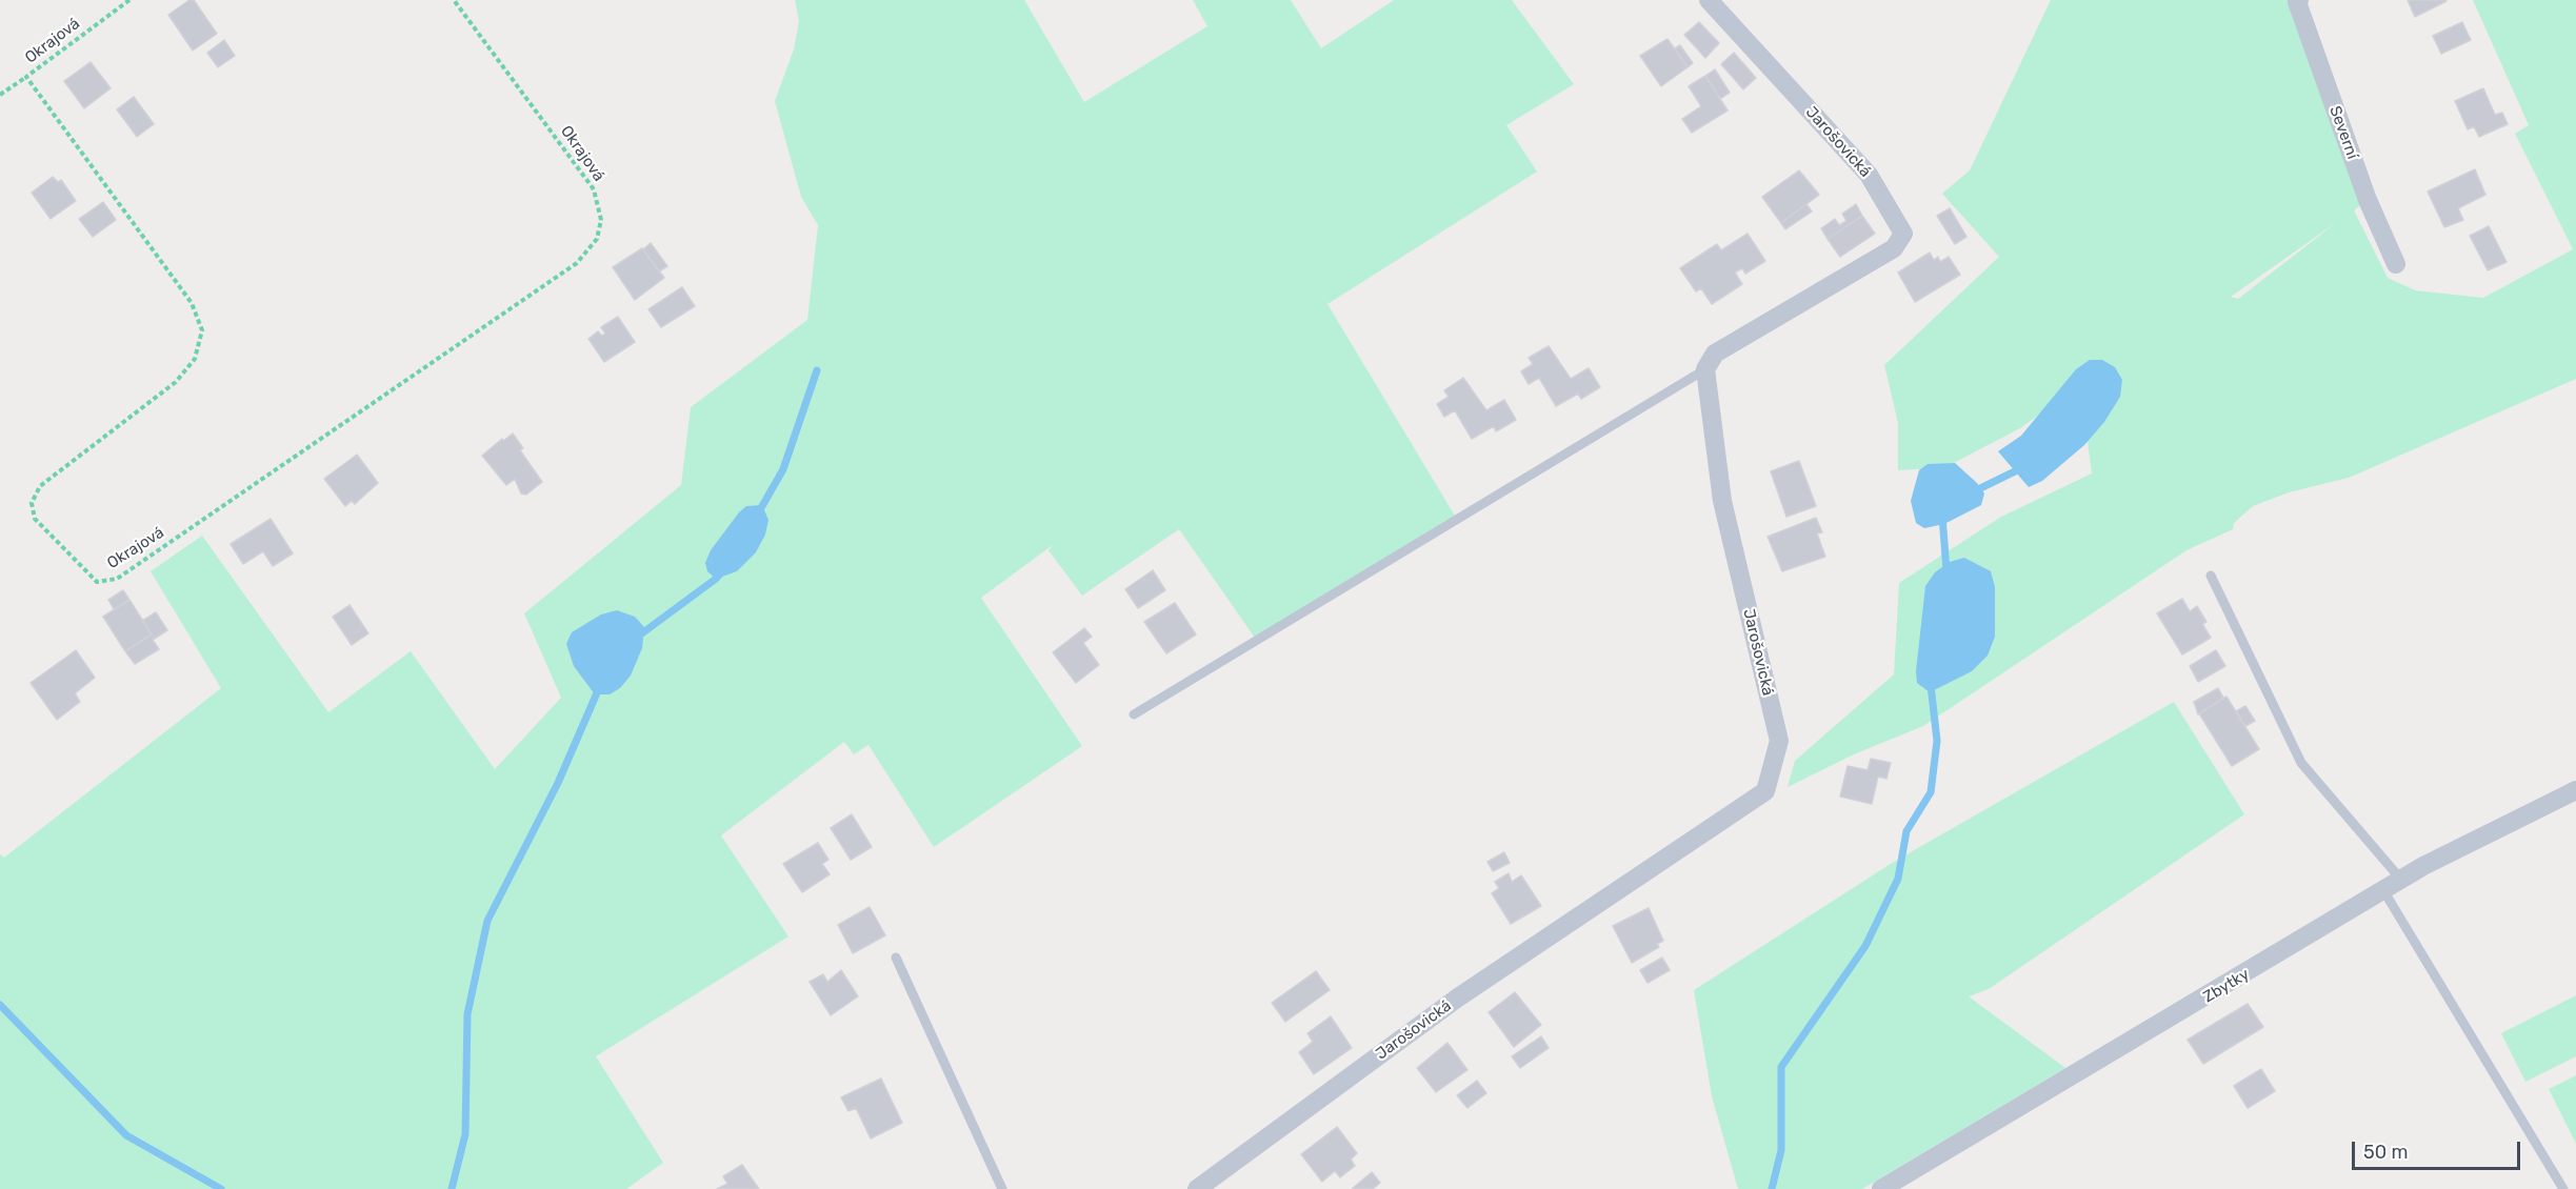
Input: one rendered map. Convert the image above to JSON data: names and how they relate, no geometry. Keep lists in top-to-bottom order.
{
  "streets": {
    "street": ["Severní", "Jarošovická", "Zbytky"],
    "path": ["Okrajová"]
  },
  "scale_bar": "50 m"
}
